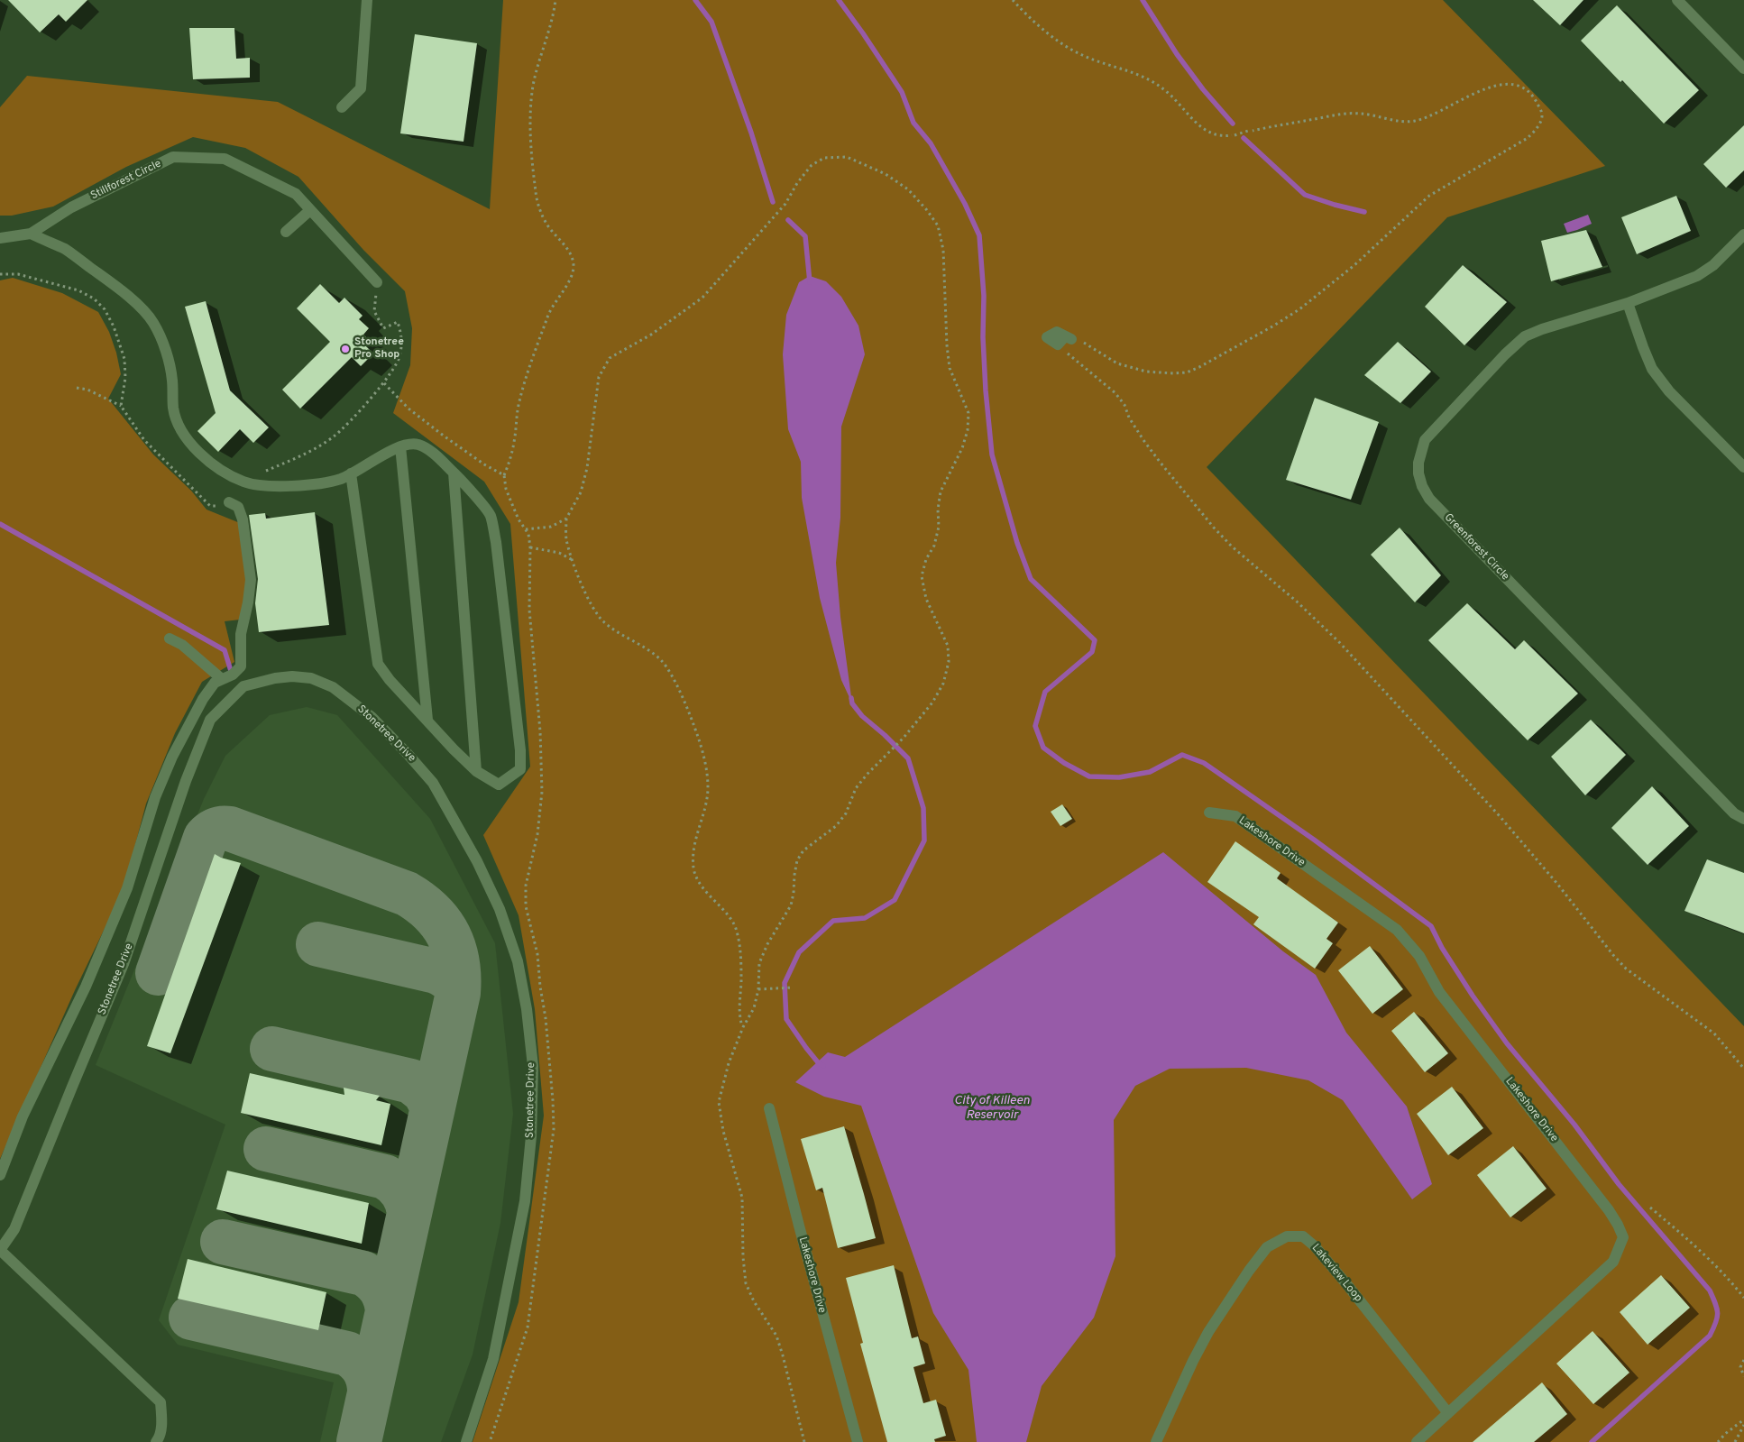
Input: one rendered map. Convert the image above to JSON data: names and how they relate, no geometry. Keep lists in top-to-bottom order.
{
  "streets": {
    "street": [
      "Stillforest Circle",
      "Greenforest Circle",
      "Stonetree Drive",
      "Lakeshore Drive",
      "Lakeview Loop"
    ]
  },
  "crossings": [
    ["Lakeshore Drive", "Lakeview Loop"]
  ],
  "water": ["City of Killeen Reservoir"],
  "places": ["Stonetree Pro Shop"]
}
